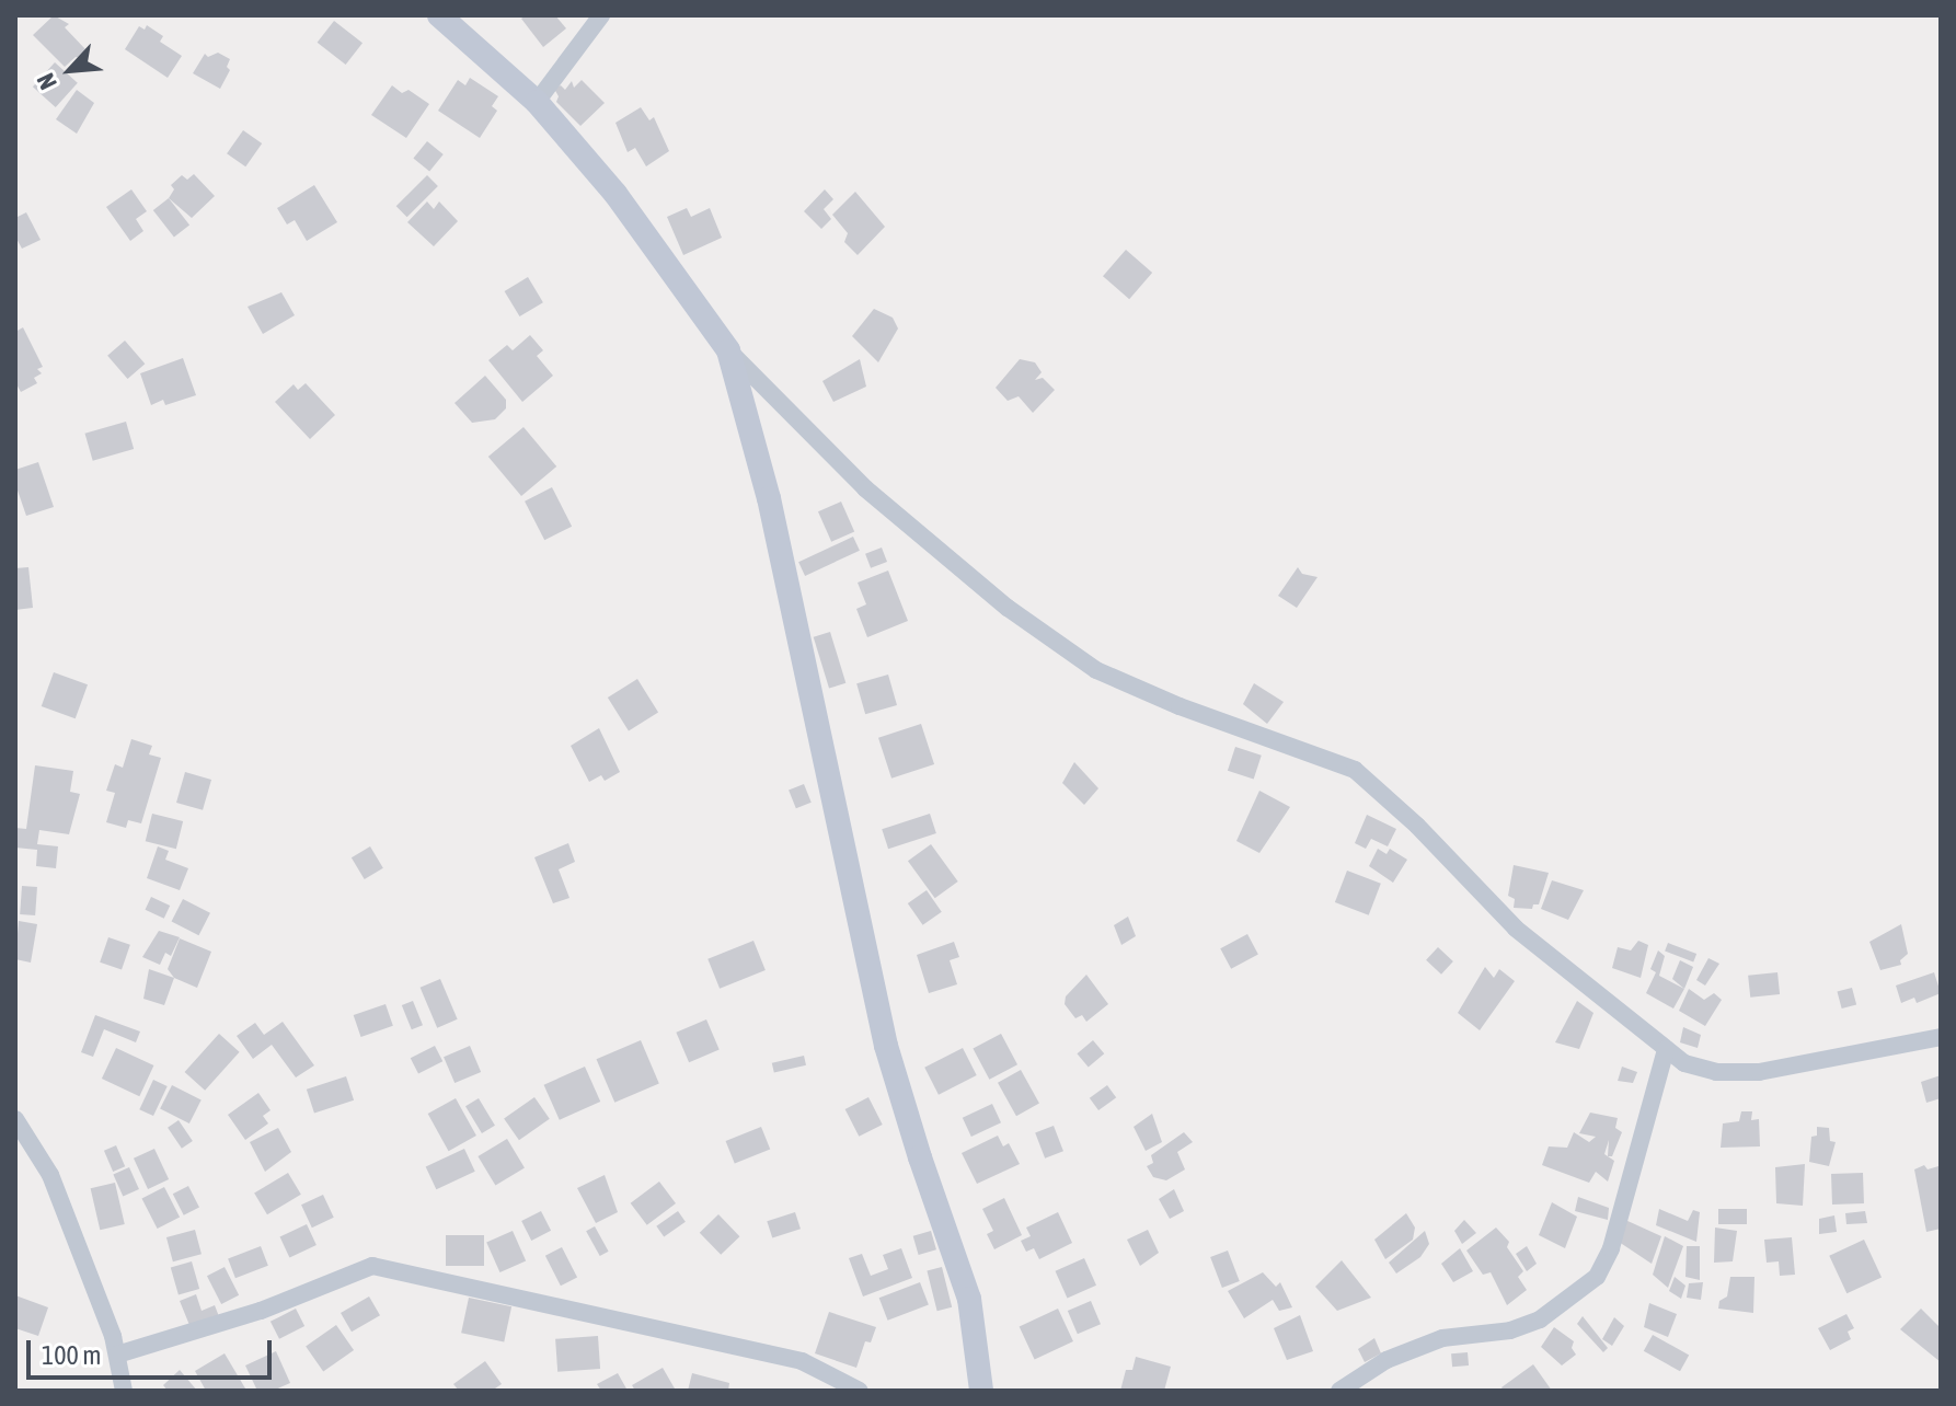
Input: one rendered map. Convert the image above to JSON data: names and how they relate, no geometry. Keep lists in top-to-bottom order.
{
  "scale_bar": "100 m",
  "north": "bottom left"
}
